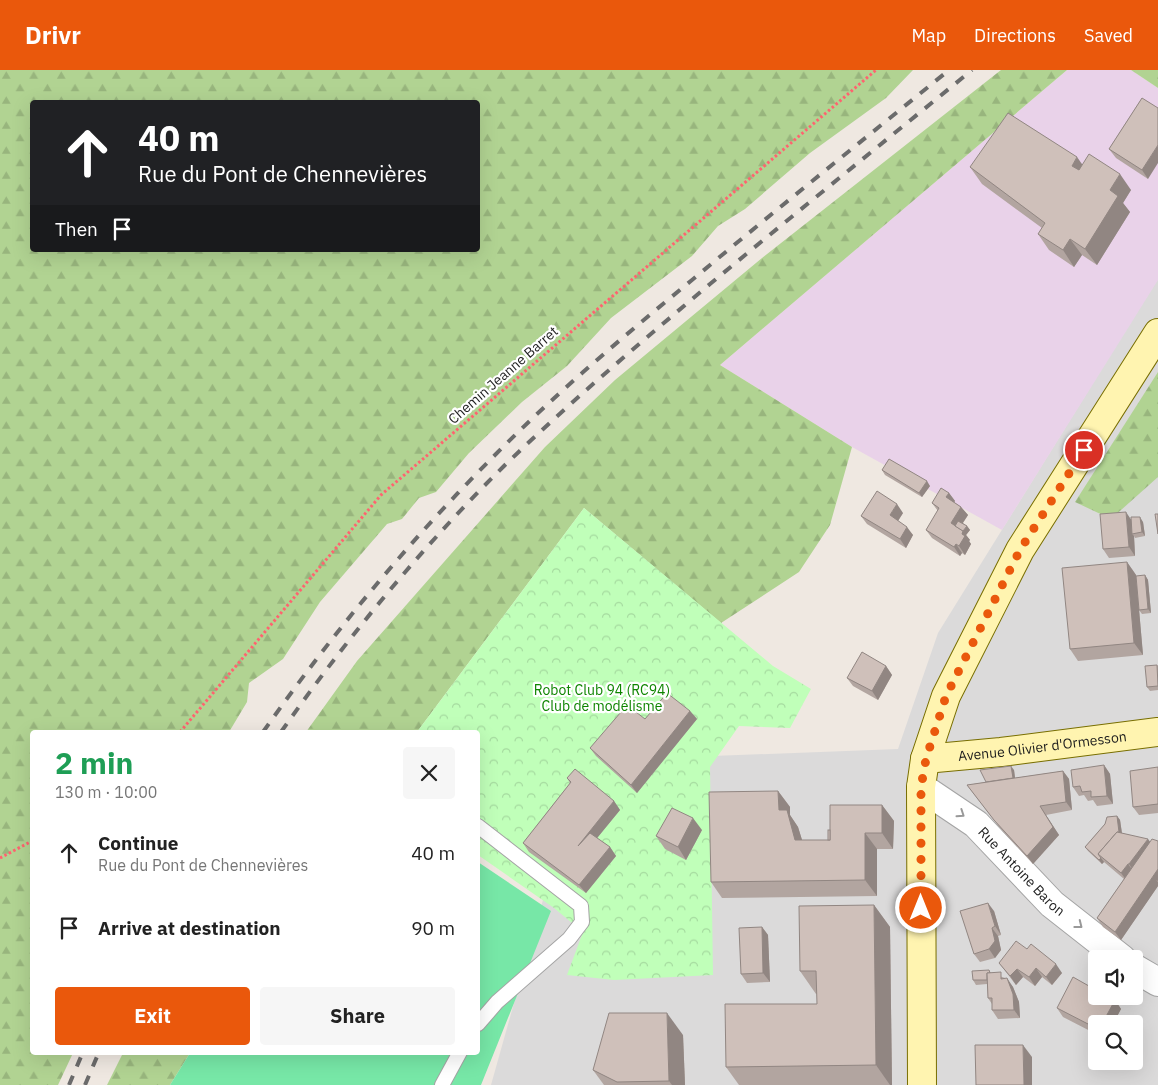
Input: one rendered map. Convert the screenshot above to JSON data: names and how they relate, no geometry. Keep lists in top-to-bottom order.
{
  "streets": {
    "main road": ["Avenue Olivier d'Ormesson"],
    "street": ["Rue Antoine Baron"],
    "path": ["Chemin Jeanne Barret"]
  },
  "one_way": ["Rue Antoine Baron"],
  "parks": ["Robot Club 94 (RC94) Club de modélisme"],
  "page": {
    "header": "Drivr",
    "nav": ["Map", "Directions", "Saved"],
    "turn": ["40 m", "Rue du Pont de Chennevières"],
    "then": "Then",
    "heading": ["2 min", "130 m · 10:00"],
    "list": [
      {
        "name": "Continue",
        "note": "Rue du Pont de Chennevières",
        "value": "40 m"
      },
      {
        "name": "Arrive at destination",
        "value": "90 m"
      }
    ],
    "buttons": ["Exit", "Share"]
  }
}
